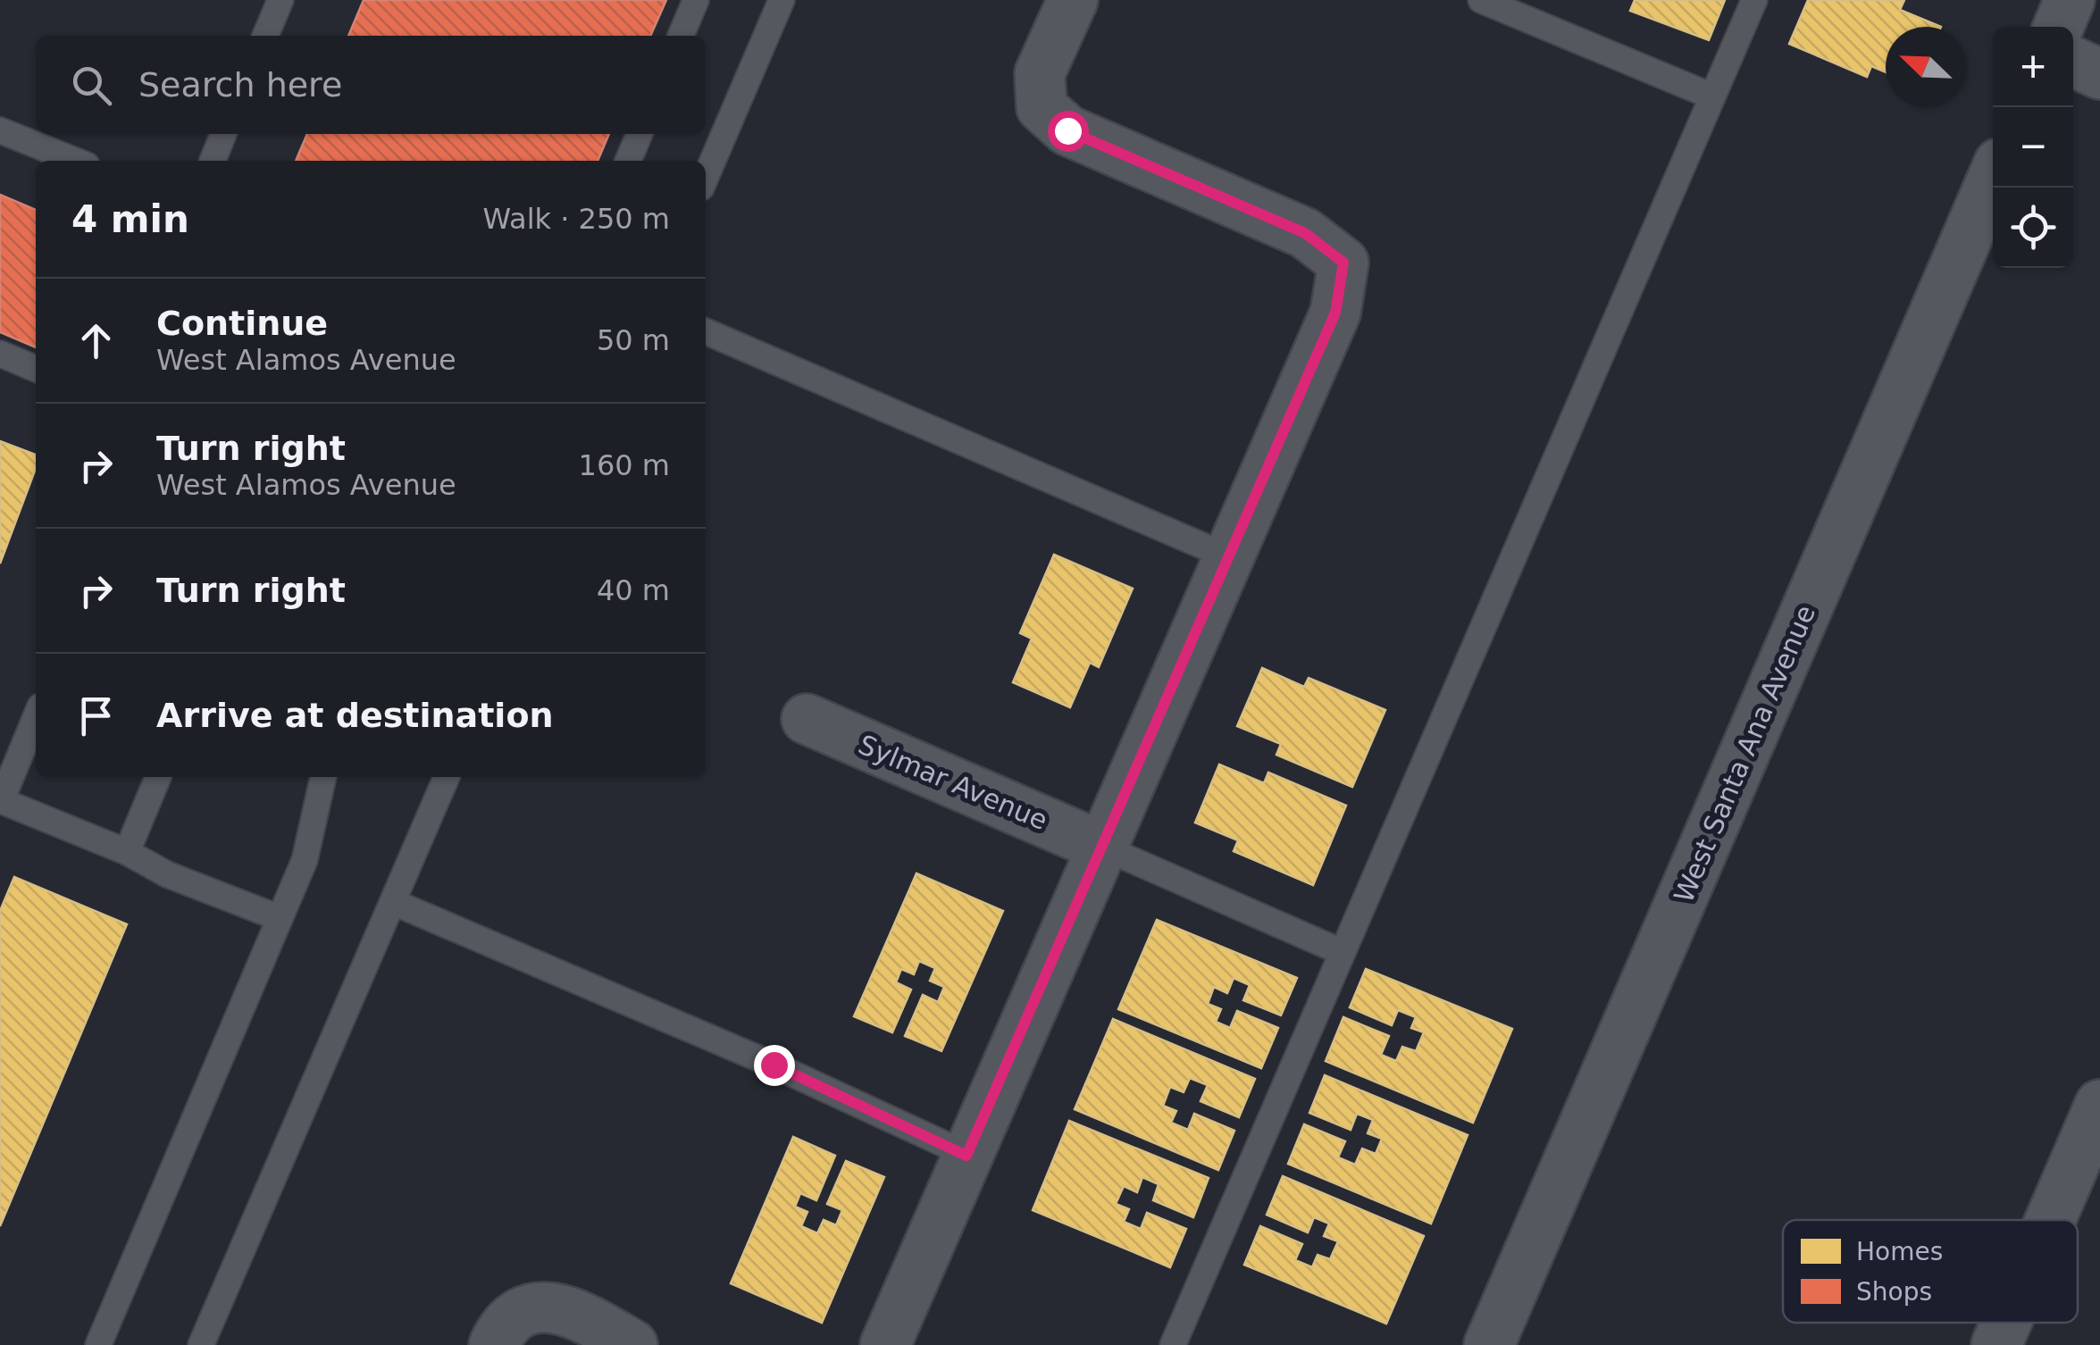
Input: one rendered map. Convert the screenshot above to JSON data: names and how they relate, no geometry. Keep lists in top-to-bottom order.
{
  "streets": {
    "street": ["West Santa Ana Avenue", "Sylmar Avenue"]
  },
  "legend": ["Homes", "Shops"],
  "north": "top left",
  "page": {
    "map_buttons": ["+", "−"],
    "search": "Search here",
    "heading": ["4 min", "Walk · 250 m"],
    "list": [
      ["Continue", "West Alamos Avenue", "50 m"],
      ["Turn right", "West Alamos Avenue", "160 m"],
      ["Turn right", "40 m"],
      "Arrive at destination"
    ]
  }
}
